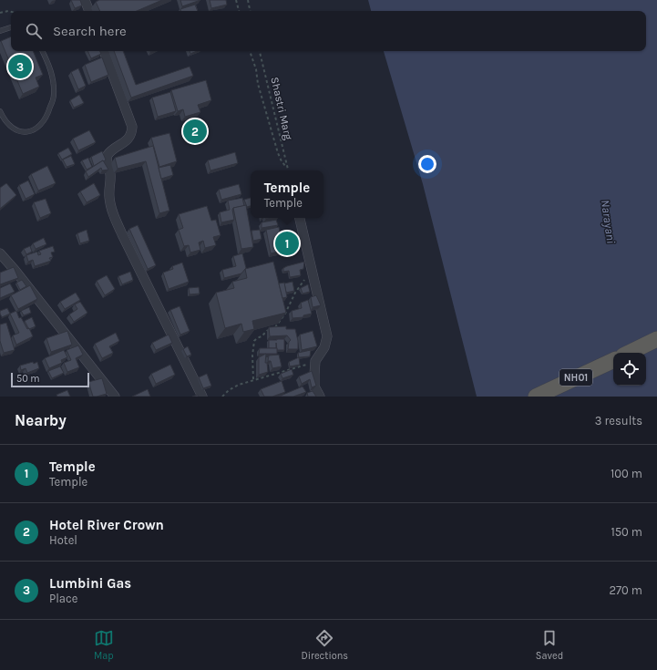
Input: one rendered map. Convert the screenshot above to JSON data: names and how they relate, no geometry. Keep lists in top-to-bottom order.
{
  "streets": {
    "highway": ["NH01"],
    "path": ["Shastri Marg"]
  },
  "water": ["Narayani"],
  "scale_bar": "50 m",
  "page": {
    "search": "Search here",
    "pins": ["3", "2", "1"],
    "popup": ["Temple", "Temple"],
    "scale": "50 m",
    "heading": ["Nearby", "3 results"],
    "list": [
      {
        "mark": "1",
        "name": "Temple",
        "note": "Temple",
        "value": "100 m"
      },
      {
        "mark": "2",
        "name": "Hotel River Crown",
        "note": "Hotel",
        "value": "150 m"
      },
      {
        "mark": "3",
        "name": "Lumbini Gas",
        "note": "Place",
        "value": "270 m"
      }
    ],
    "nav": ["Map", "Directions", "Saved"]
  }
}
